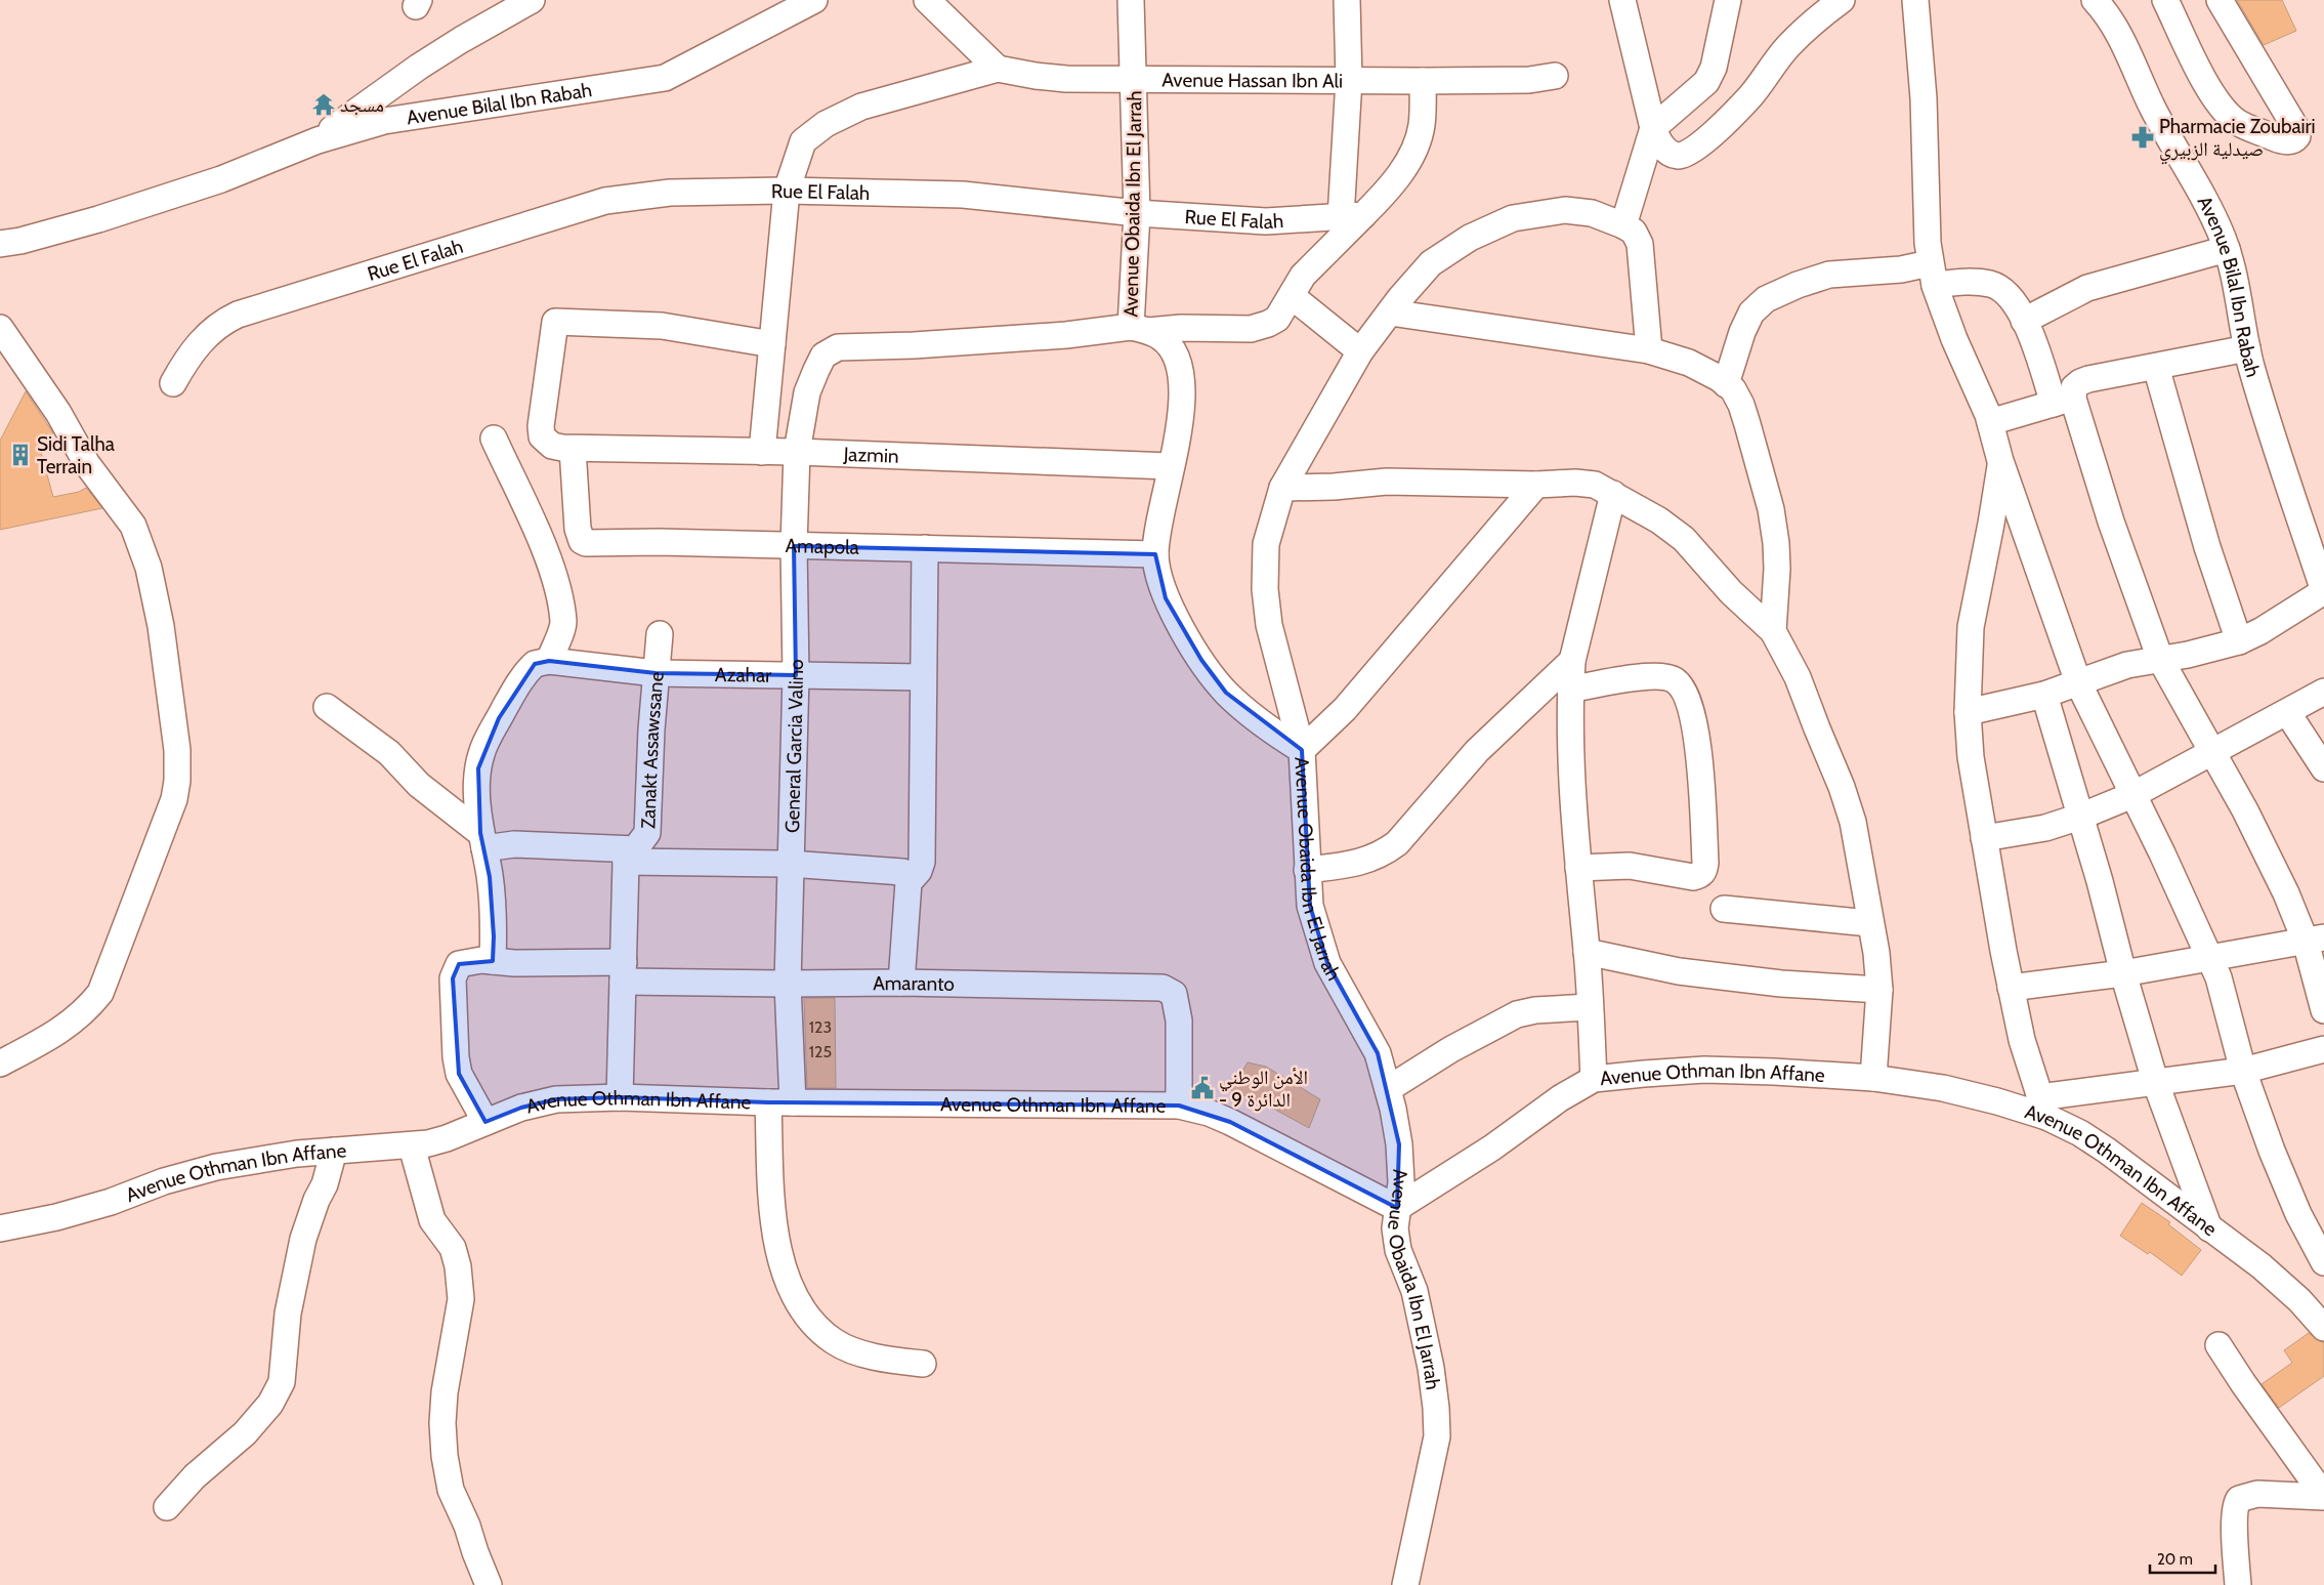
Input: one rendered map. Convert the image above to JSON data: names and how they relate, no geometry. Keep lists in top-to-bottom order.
{
  "streets": {
    "street": [
      "Avenue Hassan Ibn Ali",
      "Avenue Bilal Ibn Rabah",
      "Rue El Falah",
      "Avenue Obaida Ibn El Jarrah",
      "Jazmin",
      "Amapola",
      "Azahar",
      "General Garcia Valino",
      "Zanakt Assawssane",
      "Amaranto",
      "Avenue Othman Ibn Affane"
    ]
  },
  "crossings": [
    ["Avenue Hassan Ibn Ali", "Rue El Falah"],
    ["Avenue Hassan Ibn Ali", "Avenue Obaida Ibn El Jarrah"],
    ["Avenue Hassan Ibn Ali", "Jazmin"],
    ["Rue El Falah", "Avenue Obaida Ibn El Jarrah"],
    ["Rue El Falah", "General Garcia Valino"],
    ["Avenue Obaida Ibn El Jarrah", "Jazmin"],
    ["Avenue Obaida Ibn El Jarrah", "Amapola"],
    ["Avenue Obaida Ibn El Jarrah", "General Garcia Valino"],
    ["Avenue Obaida Ibn El Jarrah", "Avenue Othman Ibn Affane"],
    ["Jazmin", "Amapola"],
    ["Jazmin", "General Garcia Valino"],
    ["Amapola", "General Garcia Valino"],
    ["Azahar", "General Garcia Valino"],
    ["Azahar", "Zanakt Assawssane"],
    ["General Garcia Valino", "Amaranto"],
    ["General Garcia Valino", "Avenue Othman Ibn Affane"],
    ["Zanakt Assawssane", "Amaranto"],
    ["Zanakt Assawssane", "Avenue Othman Ibn Affane"],
    ["Amaranto", "Avenue Othman Ibn Affane"]
  ],
  "places": {
    "temple": ["مسجد"],
    "pharmacy": ["Pharmacie Zoubairi صيدلية الزبيري"],
    "building": ["Sidi Talha Terrain"],
    "public building": ["الأمن الوطني - الدائرة 9"]
  },
  "house_numbers": ["123", "125"],
  "scale_bar": "20 m"
}
